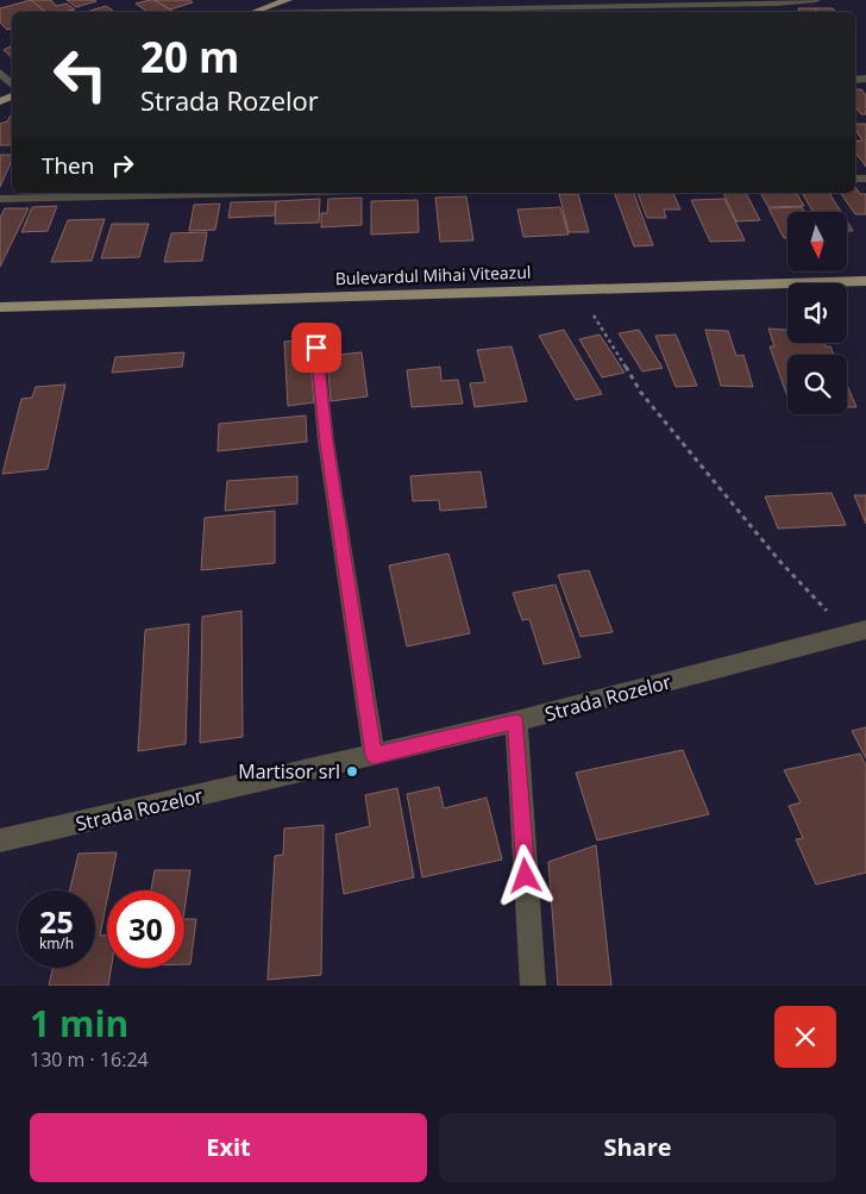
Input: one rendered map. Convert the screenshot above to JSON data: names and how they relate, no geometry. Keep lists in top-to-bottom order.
{
  "streets": {
    "main road": ["Bulevardul Mihai Viteazul"],
    "street": ["Strada Rozelor"]
  },
  "places": ["Martisor srl"],
  "north": "bottom",
  "page": {
    "turn": ["20 m", "Strada Rozelor"],
    "then": "Then",
    "speed": "25 km/h",
    "limit": "30",
    "heading": ["1 min", "130 m · 16:24"],
    "buttons": ["Exit", "Share"]
  }
}
